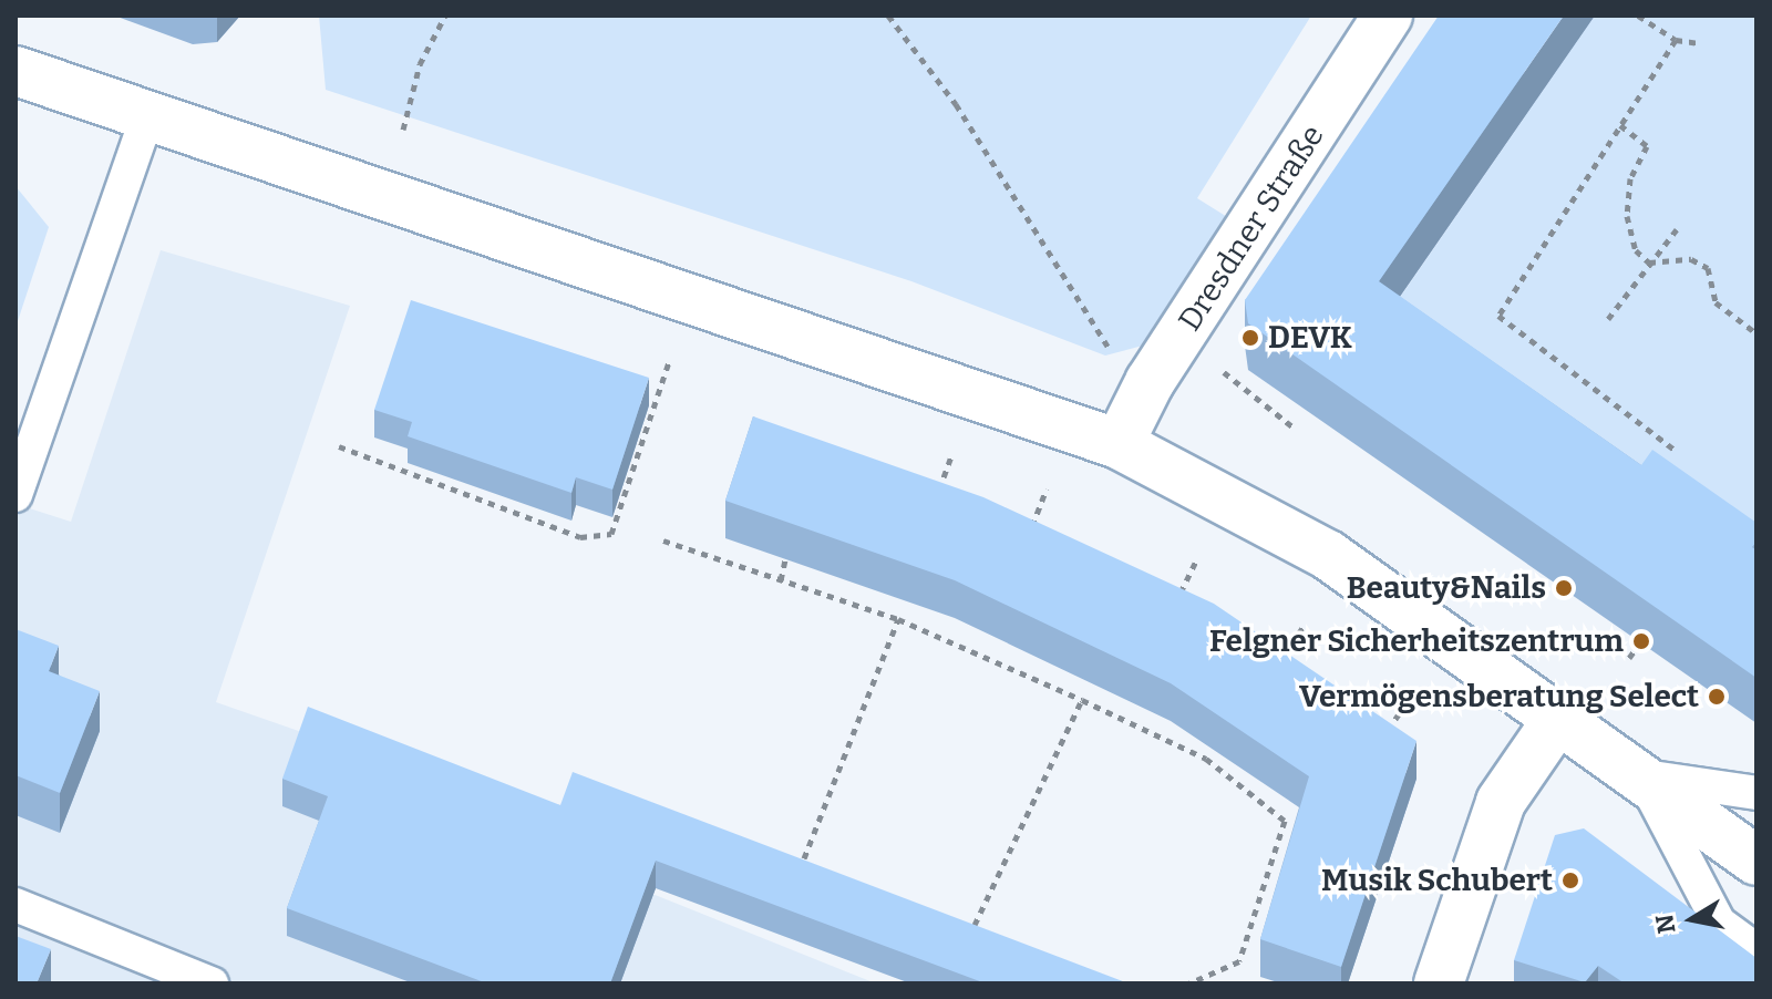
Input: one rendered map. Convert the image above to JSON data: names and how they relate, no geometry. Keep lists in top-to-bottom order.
{
  "streets": {
    "street": ["Dresdner Straße"]
  },
  "places": [
    "DEVK",
    "Beauty&Nails",
    "Felgner Sicherheitszentrum",
    "Vermögensberatung Select",
    "Musik Schubert"
  ],
  "north": "left"
}
